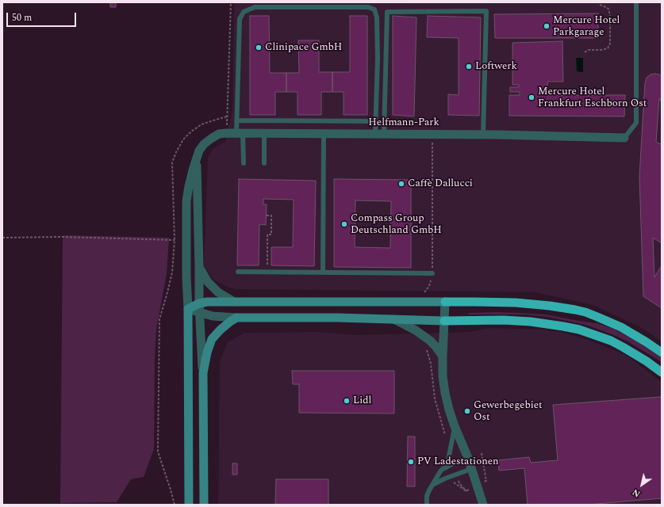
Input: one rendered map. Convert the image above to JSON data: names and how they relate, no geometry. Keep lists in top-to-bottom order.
{
  "streets": {
    "street": ["Helfmann-Park"]
  },
  "places": [
    "Mercure Hotel Parkgarage",
    "Clinipace GmbH",
    "Loftwerk",
    "Mercure Hotel Frankfurt Eschborn Ost",
    "Caffè Dallucci",
    "Compass Group Deutschland GmbH",
    "Lidl",
    "Gewerbegebiet Ost",
    "PV Ladestationen"
  ],
  "scale_bar": "50 m",
  "north": "bottom left"
}
